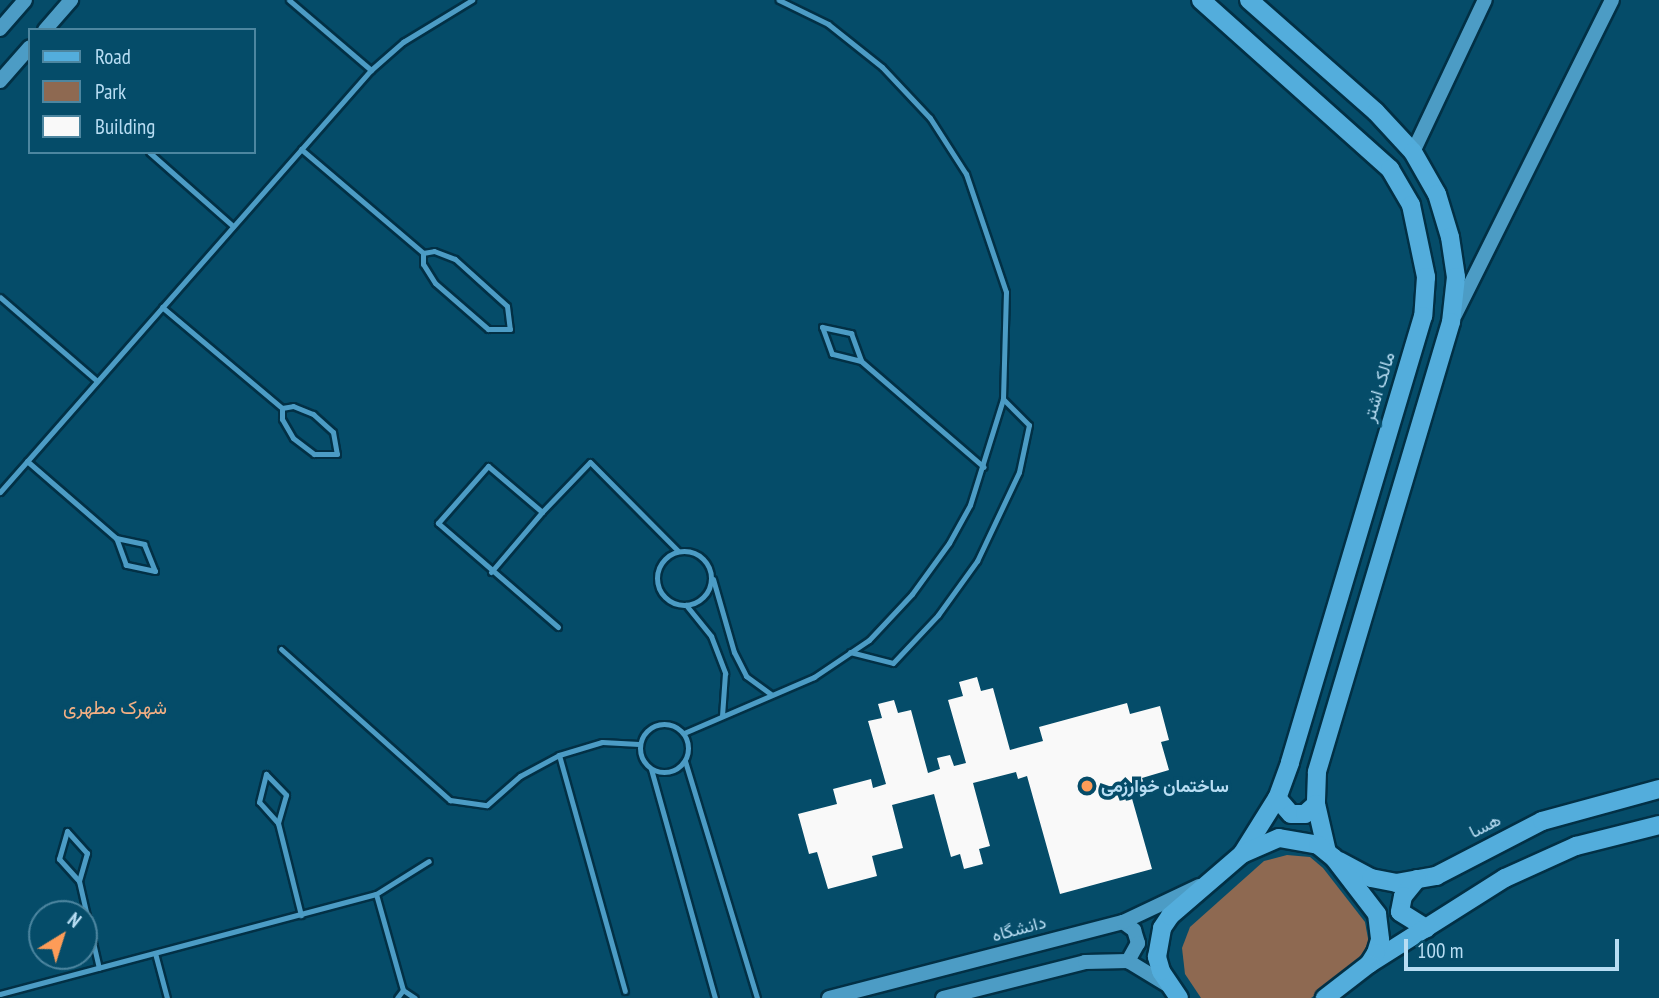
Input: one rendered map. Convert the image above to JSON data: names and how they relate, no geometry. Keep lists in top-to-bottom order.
{
  "streets": {
    "main road": ["مالک اشتر", "هسا", "دانشگاه"]
  },
  "crossings": [
    ["مالک اشتر", "هسا"]
  ],
  "districts": ["شهرک مطهری"],
  "places": ["ساختمان خوارزمی"],
  "legend": ["Road", "Park", "Building"],
  "scale_bar": "100 m",
  "north": "top right"
}
